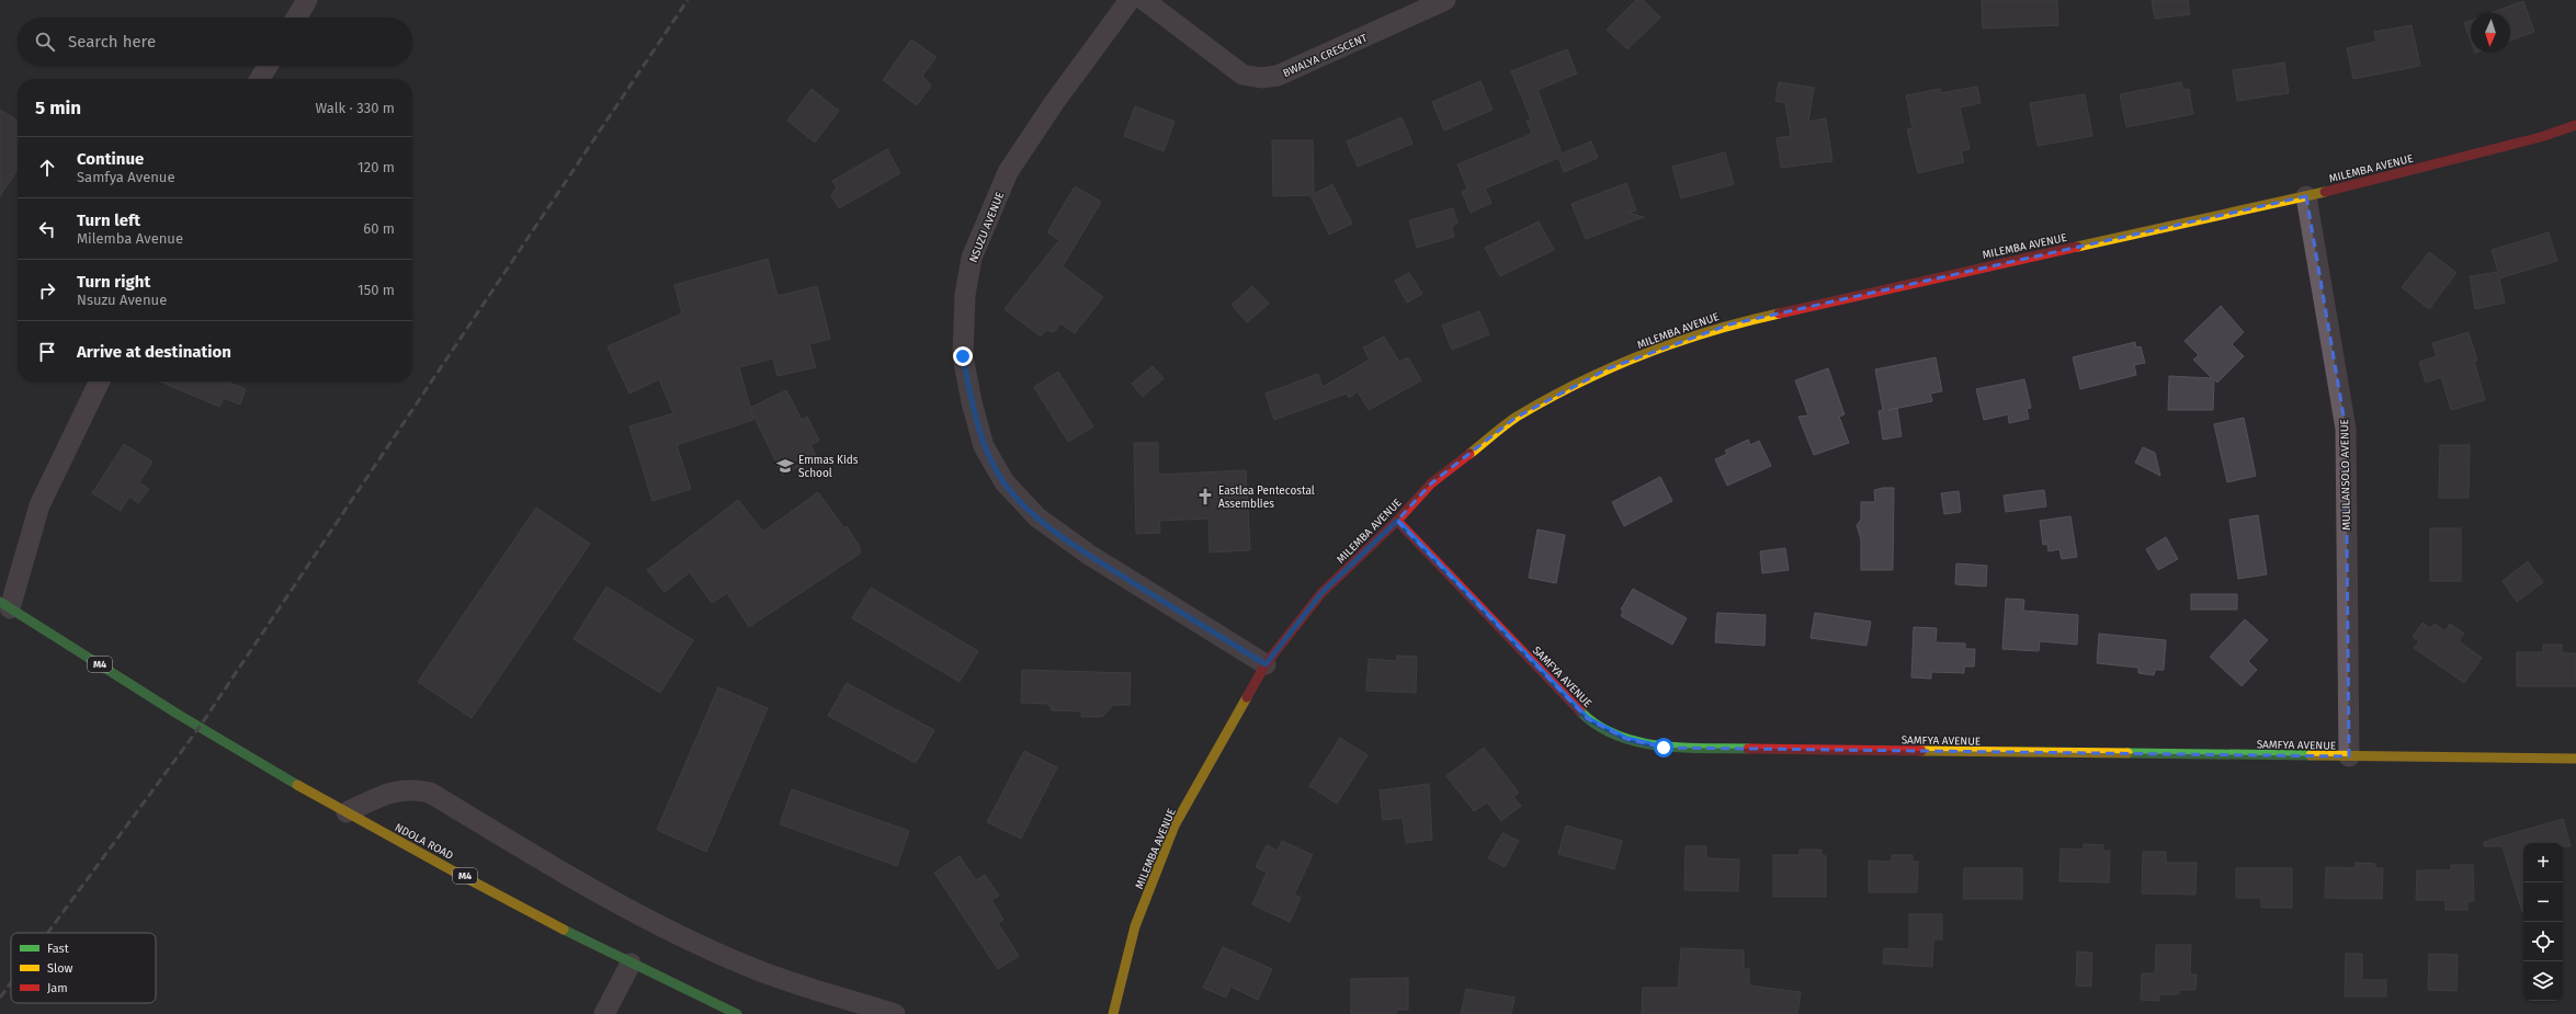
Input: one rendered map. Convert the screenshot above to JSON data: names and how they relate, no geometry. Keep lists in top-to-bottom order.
{
  "streets": {
    "street": [
      "BWALYA CRESCENT",
      "MILEMBA AVENUE",
      "NSUZU AVENUE",
      "MULILANSOLO AVENUE",
      "M4",
      "SAMFYA AVENUE",
      "NDOLA ROAD"
    ]
  },
  "crossings": [
    ["MILEMBA AVENUE", "NSUZU AVENUE"],
    ["MILEMBA AVENUE", "MULILANSOLO AVENUE"],
    ["MILEMBA AVENUE", "SAMFYA AVENUE"],
    ["MULILANSOLO AVENUE", "SAMFYA AVENUE"]
  ],
  "places": {
    "school or university": ["Emmas Kids School"],
    "church": ["Eastlea Pentecostal Assemblies"]
  },
  "legend": ["Fast", "Slow", "Jam"],
  "north": "bottom",
  "page": {
    "search": "Search here",
    "heading": ["5 min", "Walk · 330 m"],
    "list": [
      ["Continue", "Samfya Avenue", "120 m"],
      ["Turn left", "Milemba Avenue", "60 m"],
      ["Turn right", "Nsuzu Avenue", "150 m"],
      "Arrive at destination"
    ],
    "map_buttons": ["+", "−"]
  }
}
